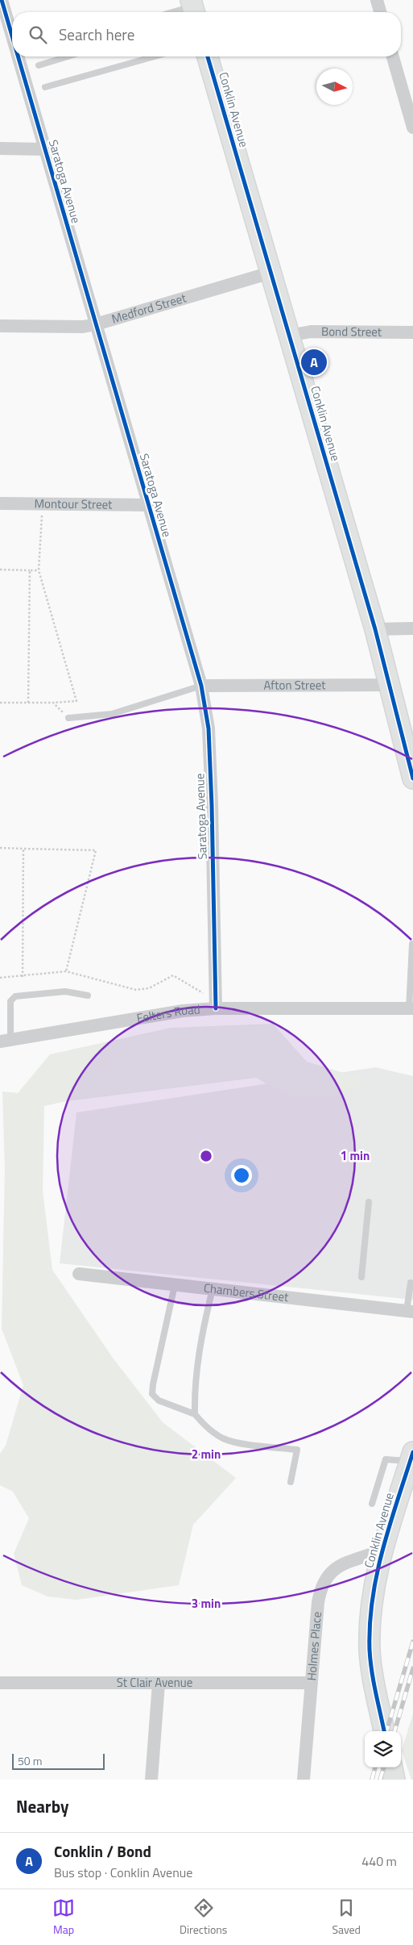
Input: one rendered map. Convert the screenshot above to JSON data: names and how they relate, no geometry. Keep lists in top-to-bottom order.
{
  "streets": {
    "main road": ["Conklin Avenue"],
    "street": [
      "Saratoga Avenue",
      "Medford Street",
      "Bond Street",
      "Montour Street",
      "Afton Street",
      "Felters Road",
      "Chambers Street",
      "Holmes Place",
      "St Clair Avenue"
    ]
  },
  "crossings": [
    ["Conklin Avenue", "Medford Street"],
    ["Conklin Avenue", "Bond Street"],
    ["Conklin Avenue", "Afton Street"],
    ["Conklin Avenue", "Holmes Place"],
    ["Saratoga Avenue", "Medford Street"],
    ["Saratoga Avenue", "Montour Street"],
    ["Saratoga Avenue", "Afton Street"],
    ["Saratoga Avenue", "Felters Road"],
    ["Holmes Place", "St Clair Avenue"]
  ],
  "scale_bar": "50 m",
  "north": "right",
  "page": {
    "search": "Search here",
    "pins": "A",
    "scale": "50 m",
    "heading": "Nearby",
    "list": [
      {
        "mark": "A",
        "name": "Conklin / Bond",
        "note": "Bus stop · Conklin Avenue",
        "value": "440 m"
      }
    ],
    "nav": ["Map", "Directions", "Saved"]
  },
  "rings": ["1 min", "2 min", "3 min"]
}
